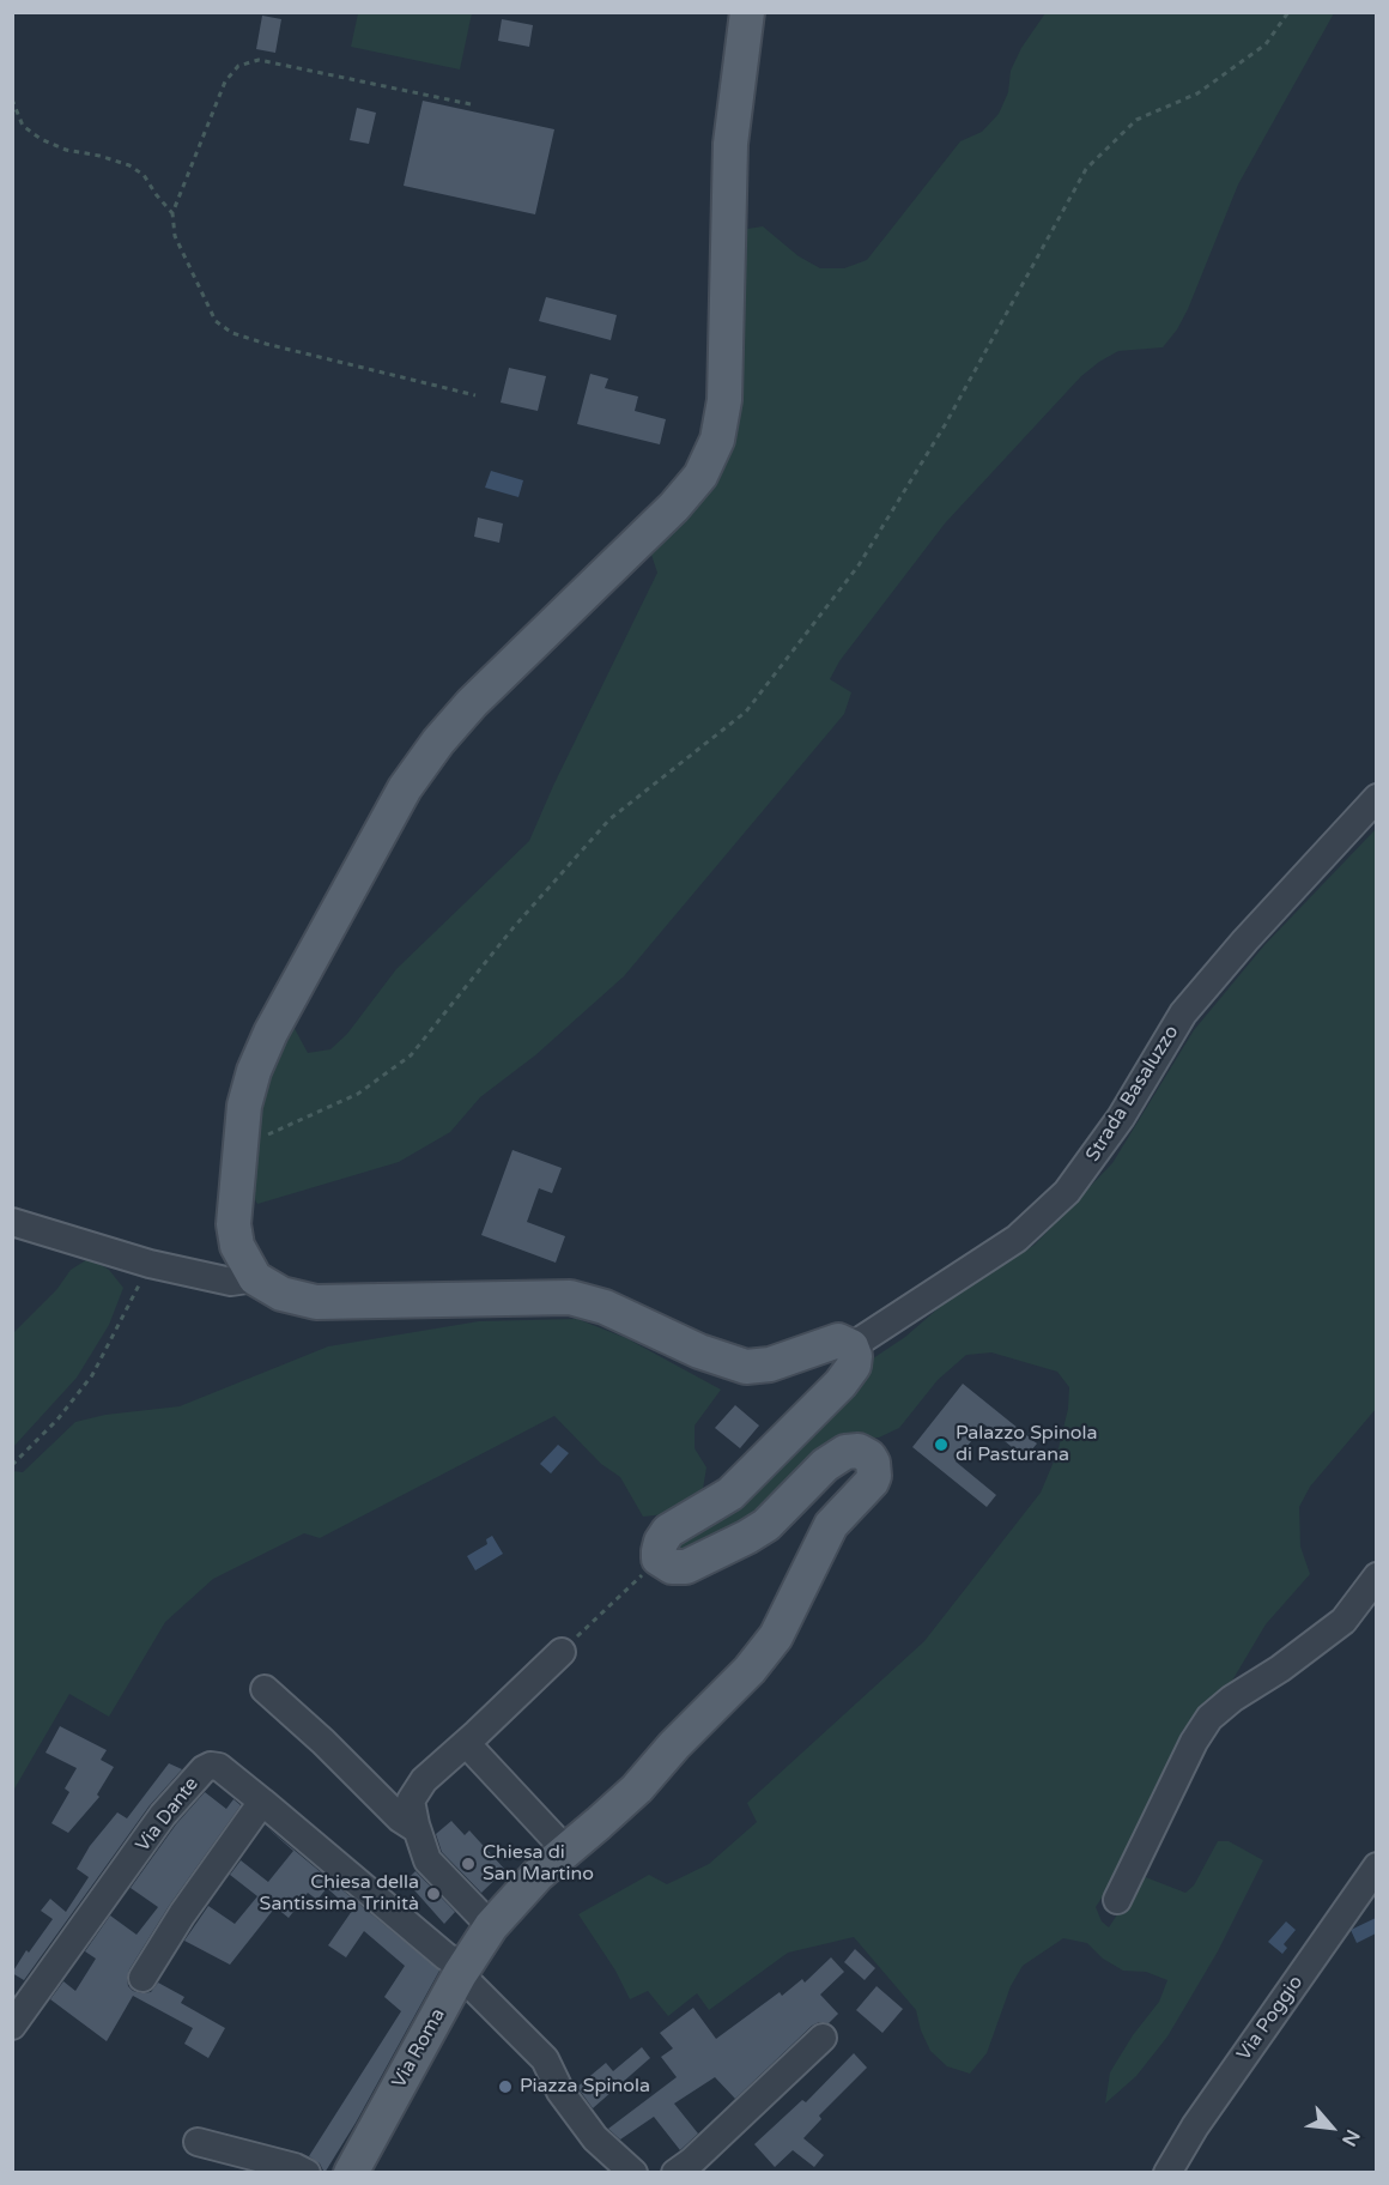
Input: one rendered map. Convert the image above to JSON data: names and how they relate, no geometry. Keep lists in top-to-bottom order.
{
  "streets": {
    "main road": ["Via Roma"],
    "street": ["Strada Basaluzzo", "Via Dante", "Via Poggio"]
  },
  "crossings": [
    ["Via Dante", "Via Roma"]
  ],
  "places": [
    "Palazzo Spinola di Pasturana",
    "Chiesa di San Martino",
    "Chiesa della Santissima Trinità",
    "Piazza Spinola"
  ],
  "north": "bottom right"
}
